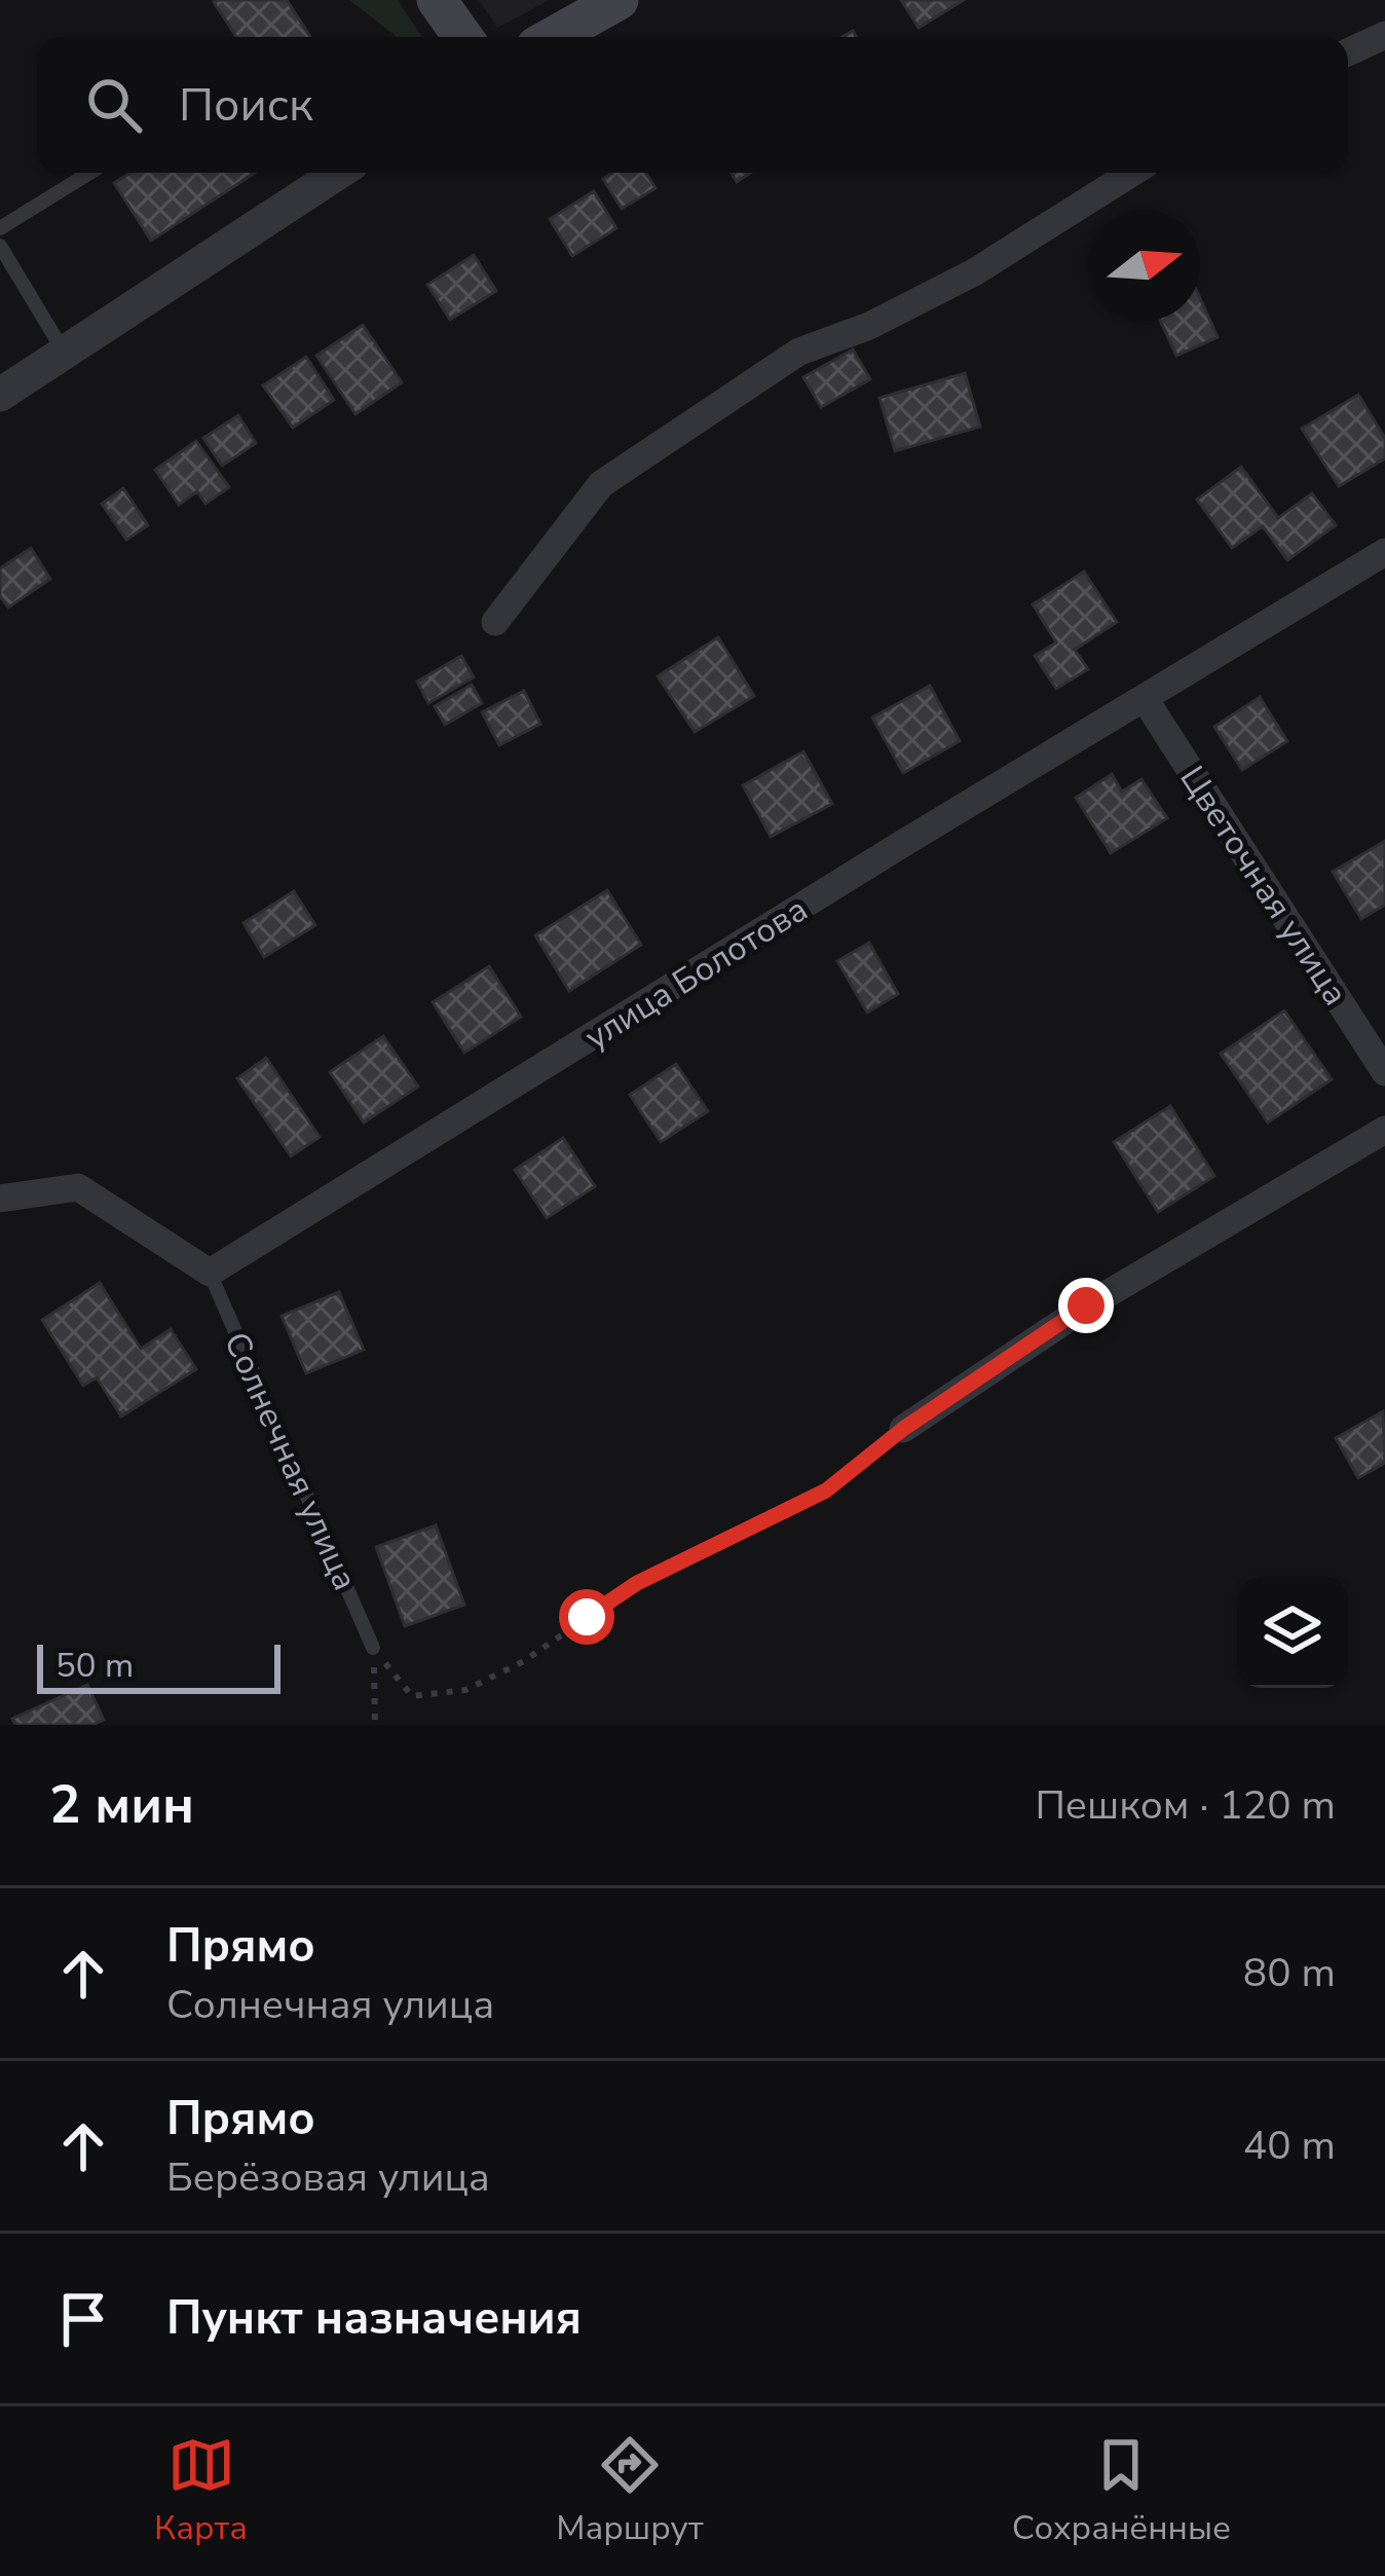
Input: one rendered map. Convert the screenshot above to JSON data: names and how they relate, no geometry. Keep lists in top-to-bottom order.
{
  "streets": {
    "street": ["Цветочная улица", "улица Болотова"],
    "lane": ["Солнечная улица"]
  },
  "crossings": [
    ["Цветочная улица", "улица Болотова"],
    ["улица Болотова", "Солнечная улица"]
  ],
  "scale_bar": "50 m",
  "north": "right",
  "page": {
    "search": "Поиск",
    "scale": "50 m",
    "heading": ["2 мин", "Пешком · 120 m"],
    "list": [
      ["Прямо", "Солнечная улица", "80 m"],
      ["Прямо", "Берёзовая улица", "40 m"],
      "Пункт назначения"
    ],
    "nav": ["Карта", "Маршрут", "Сохранённые"]
  }
}
